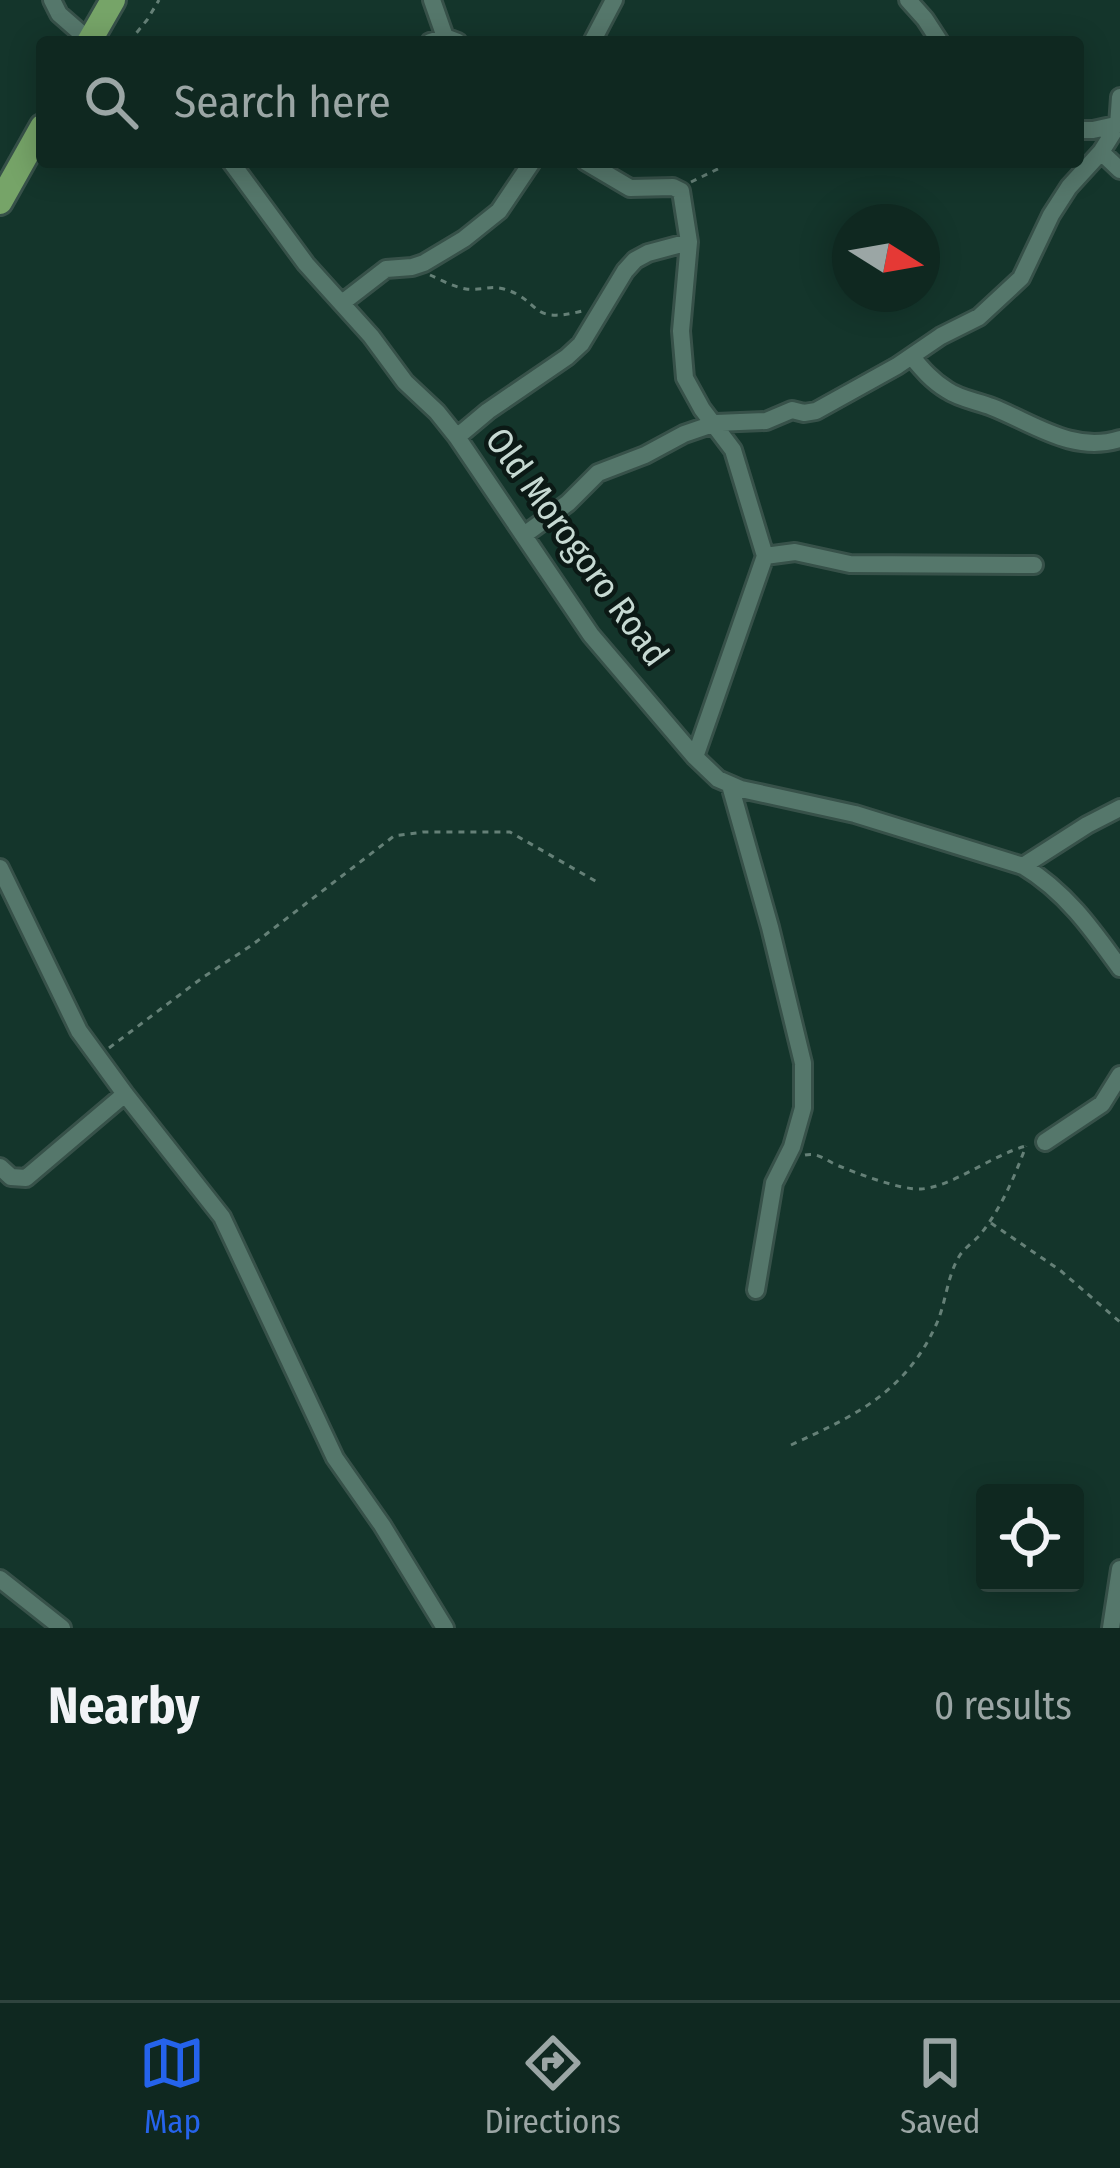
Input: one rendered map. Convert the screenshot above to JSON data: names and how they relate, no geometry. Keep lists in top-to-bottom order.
{
  "streets": {
    "street": ["Old Morogoro Road"]
  },
  "north": "right",
  "page": {
    "search": "Search here",
    "heading": ["Nearby", "0 results"],
    "nav": ["Map", "Directions", "Saved"]
  }
}
